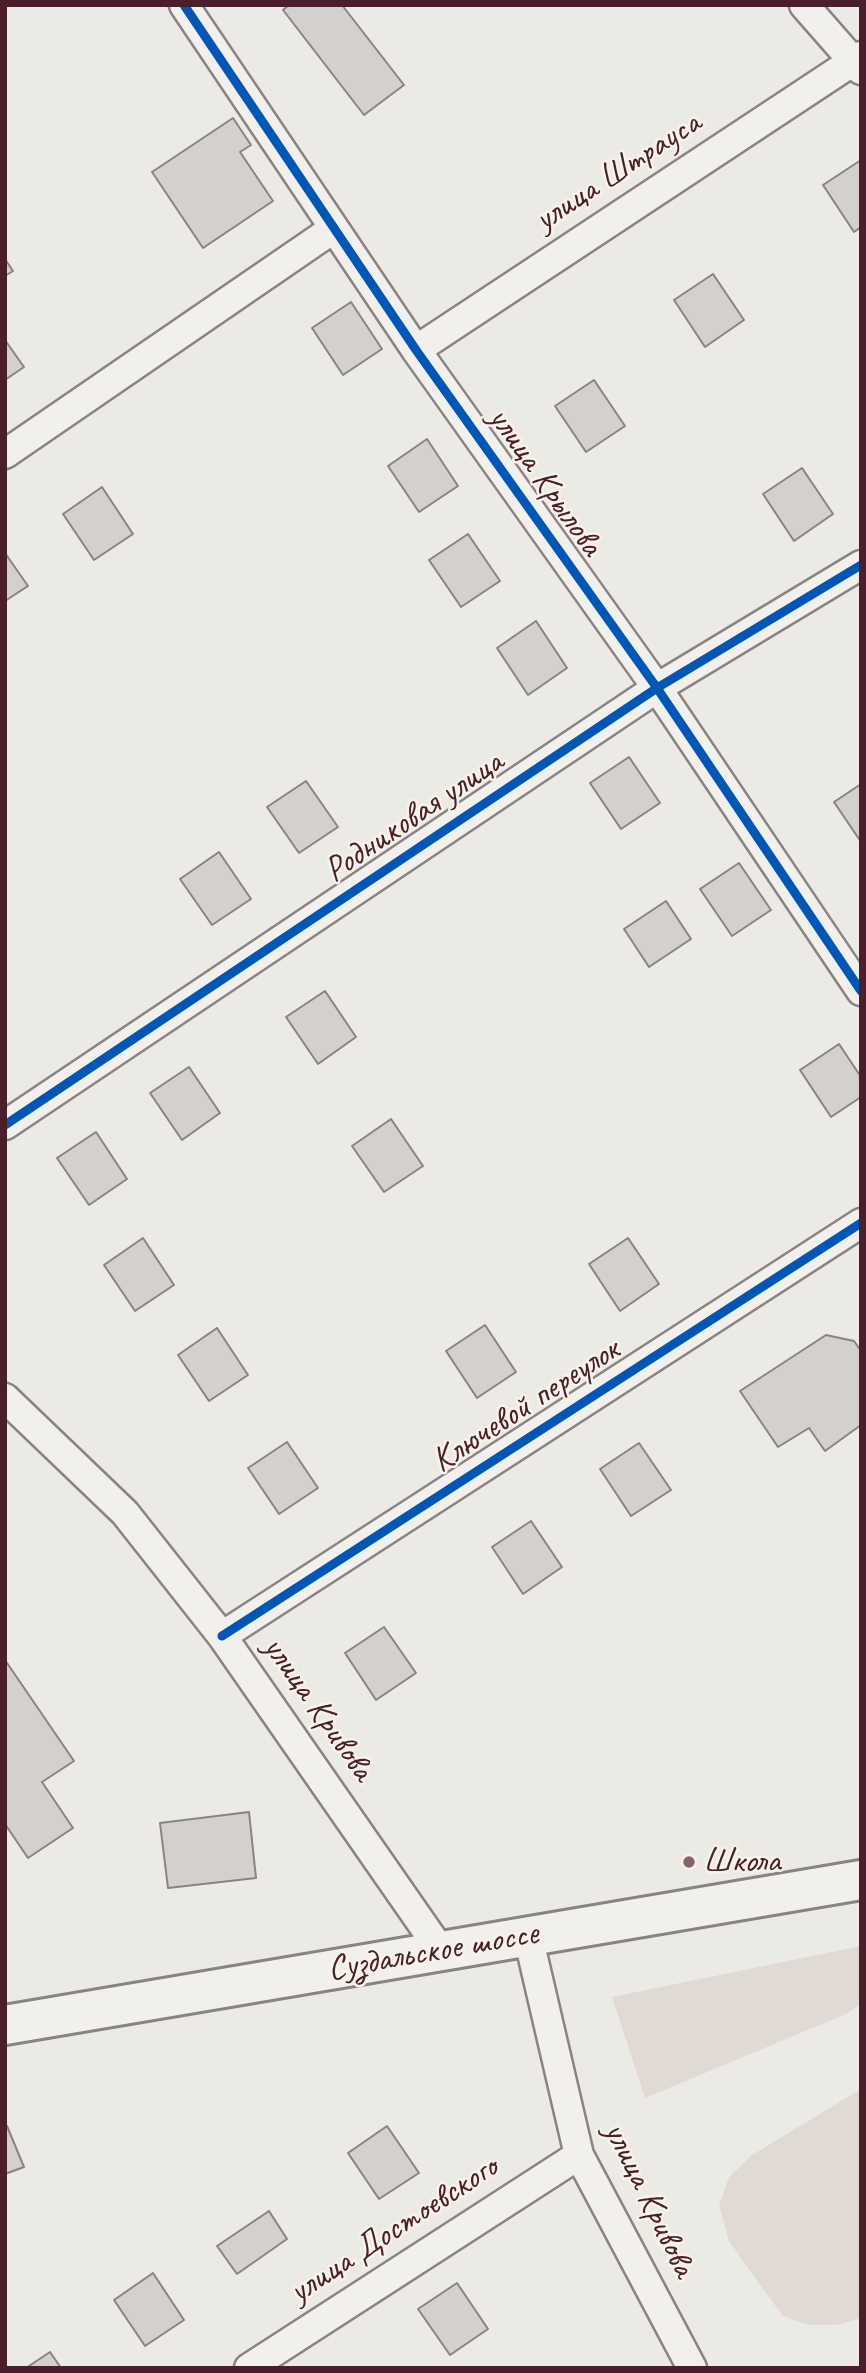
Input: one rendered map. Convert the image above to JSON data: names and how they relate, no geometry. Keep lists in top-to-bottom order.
{
  "streets": {
    "main road": ["Суздальское шоссе"],
    "street": [
      "улица Штрауса",
      "улица Крылова",
      "Родниковая улица",
      "Ключевой переулок",
      "улица Кривова",
      "улица Достоевского"
    ]
  },
  "crossings": [
    ["улица Штрауса", "улица Крылова"],
    ["улица Крылова", "Родниковая улица"],
    ["Ключевой переулок", "улица Кривова"],
    ["улица Кривова", "Суздальское шоссе"],
    ["улица Кривова", "улица Достоевского"]
  ],
  "places": ["Школа"]
}
